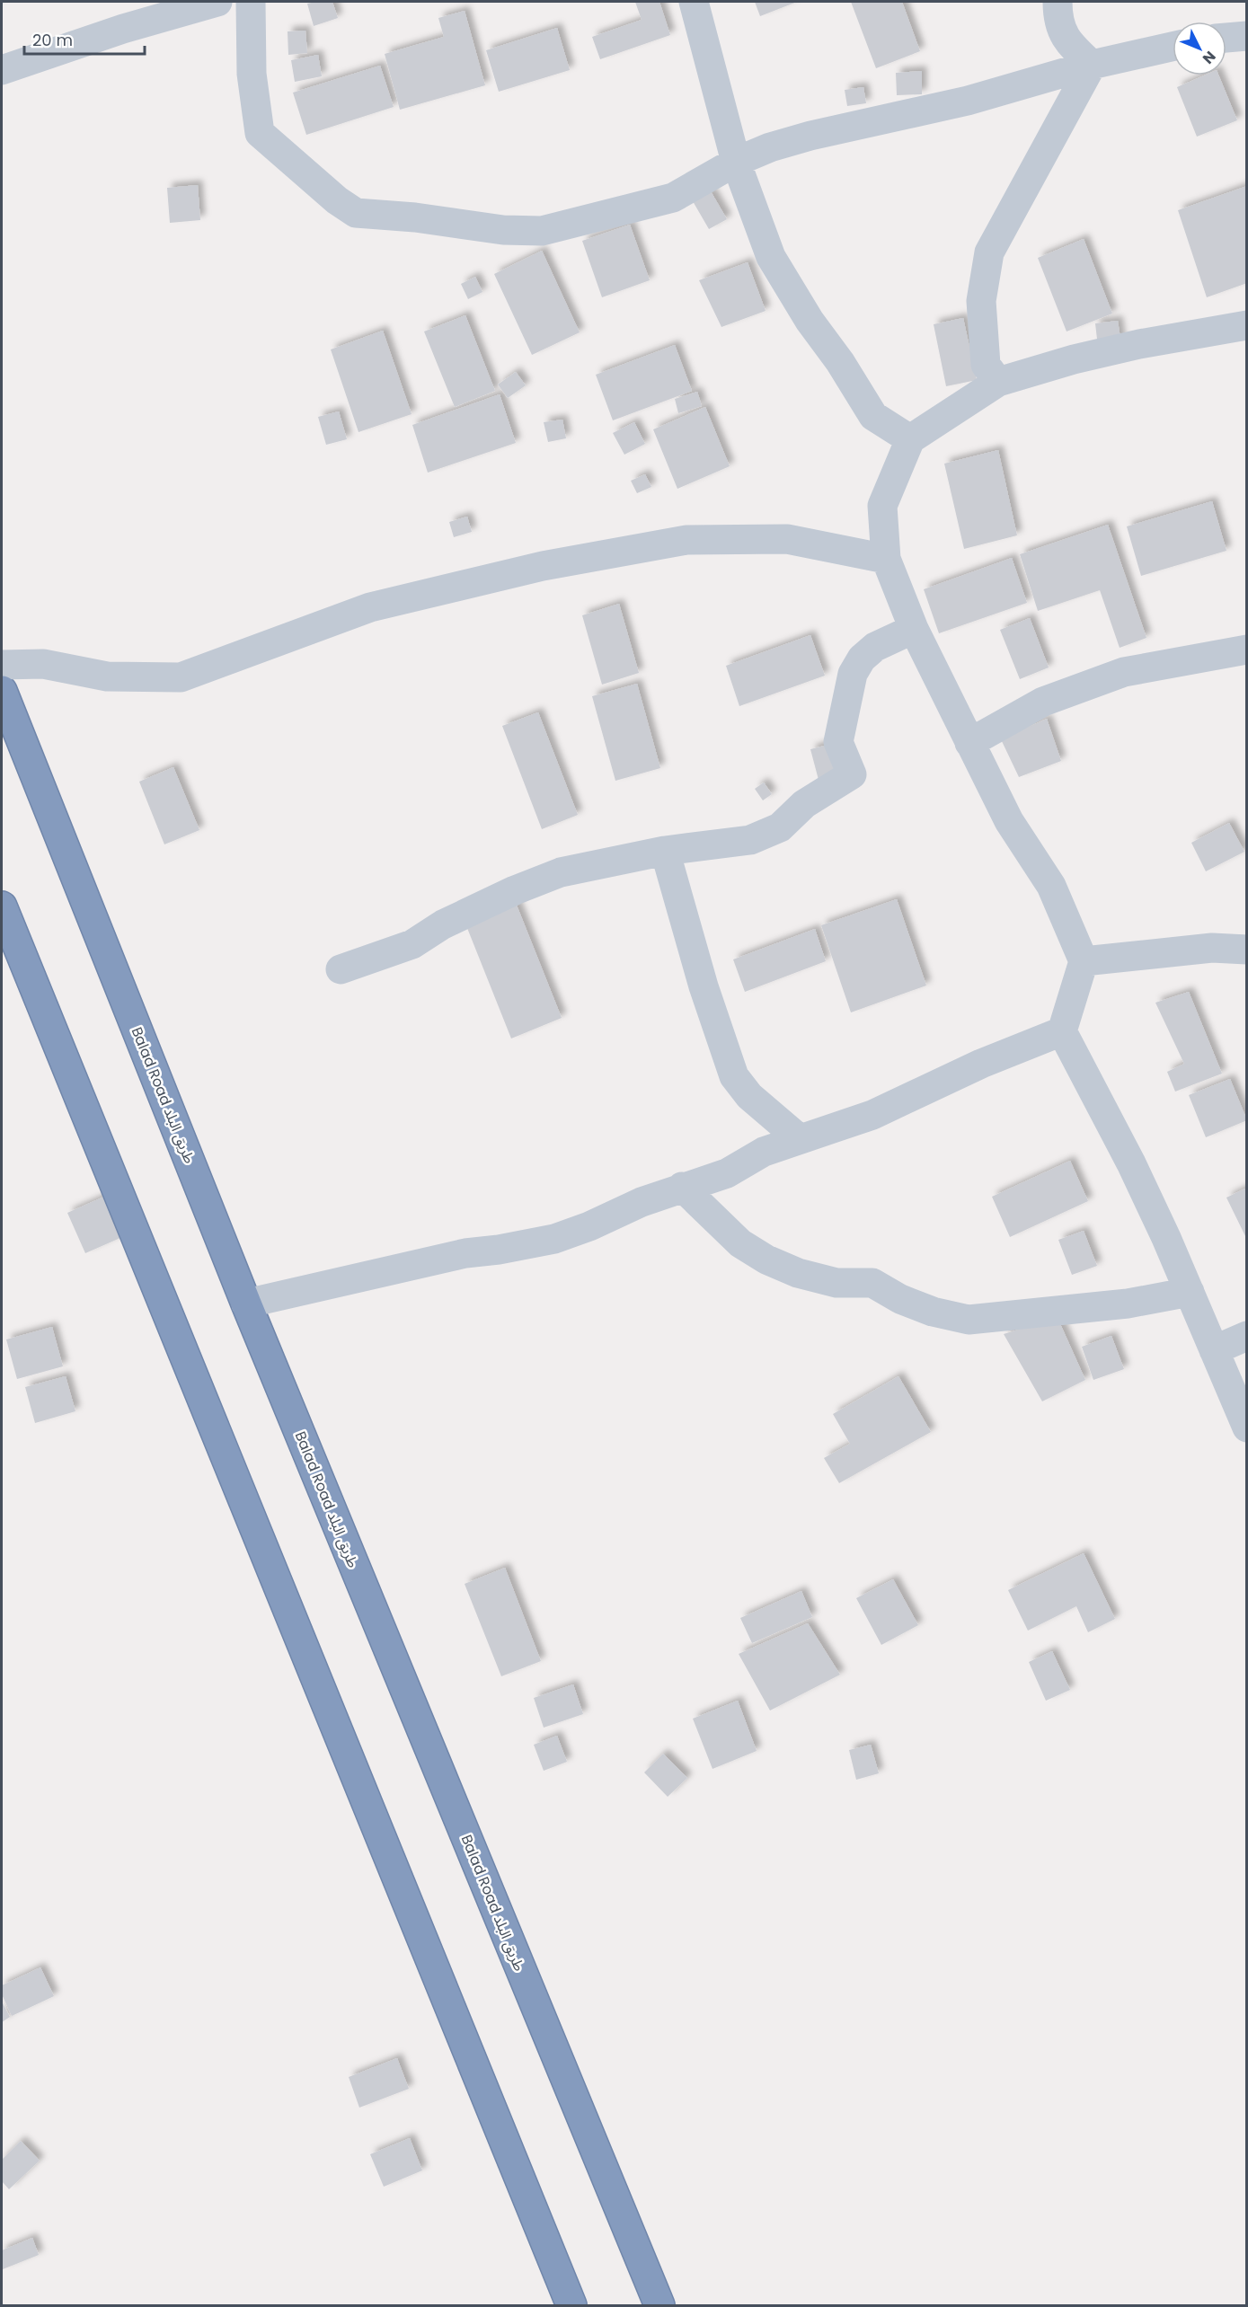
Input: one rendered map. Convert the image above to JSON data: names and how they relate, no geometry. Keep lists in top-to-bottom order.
{
  "streets": {
    "highway": ["Balad Road طريق البلد"]
  },
  "scale_bar": "20 m",
  "north": "bottom right"
}
